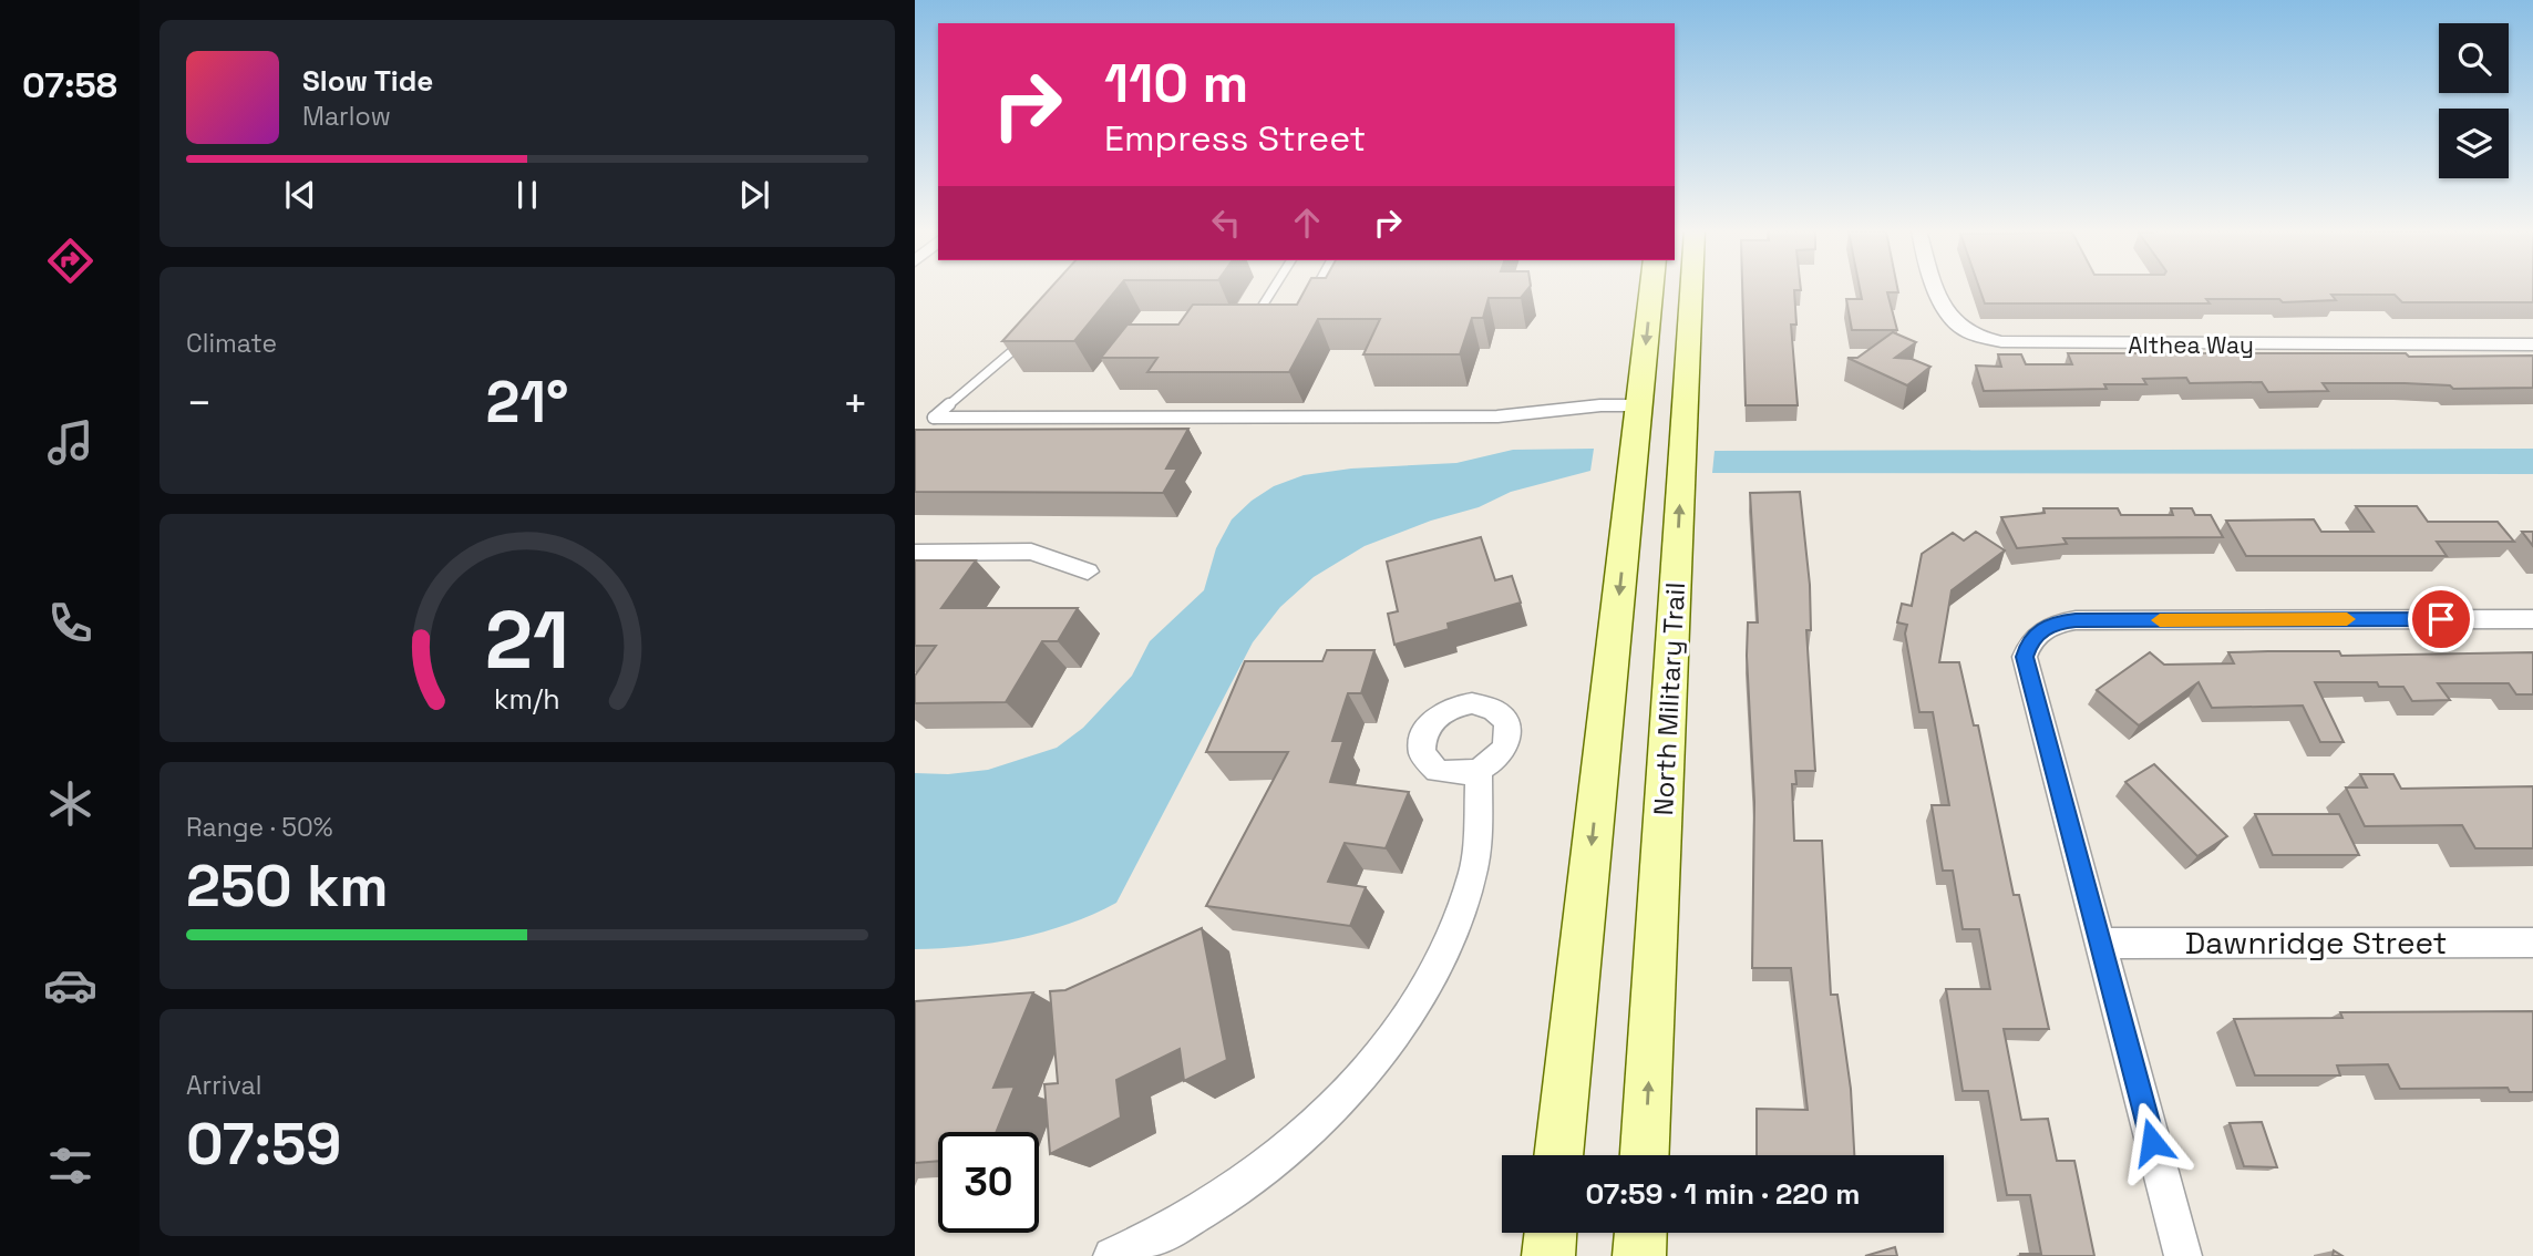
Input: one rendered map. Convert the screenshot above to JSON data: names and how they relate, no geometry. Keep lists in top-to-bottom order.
{
  "streets": {
    "main road": ["North Military Trail"],
    "street": ["Althea Way", "Dawnridge Street"]
  },
  "page": {
    "tabs": "07:58",
    "turn": ["110 m", "Empress Street"],
    "song": ["Slow Tide", "Marlow"],
    "tile": [
      "Climate",
      ["Range · 50%", "250 km"],
      ["Arrival", "07:59"]
    ],
    "heat": ["−", "21°", "+"],
    "limit": "30",
    "trip": "07:59 · 1 min · 220 m",
    "gauge": ["21", "km/h"]
  }
}
